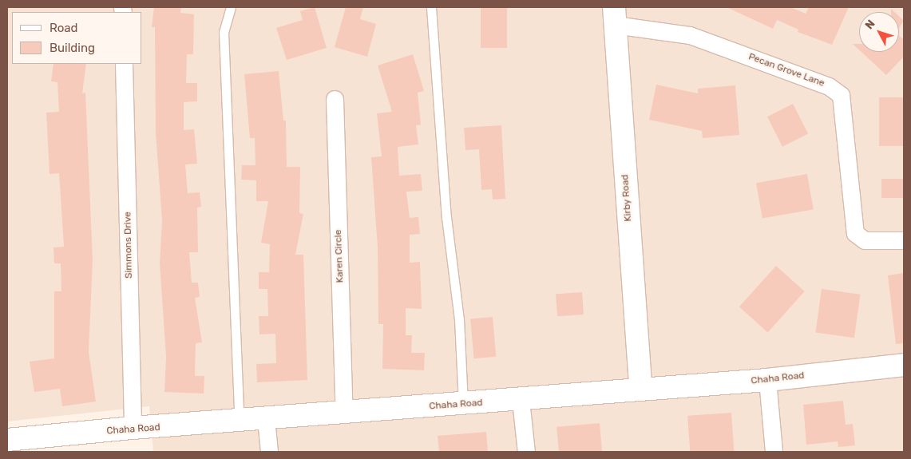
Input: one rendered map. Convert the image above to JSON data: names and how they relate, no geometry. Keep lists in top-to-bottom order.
{
  "streets": {
    "street": [
      "Pecan Grove Lane",
      "Kirby Road",
      "Simmons Drive",
      "Karen Circle",
      "Chaha Road"
    ]
  },
  "crossings": [
    ["Pecan Grove Lane", "Kirby Road"],
    ["Kirby Road", "Chaha Road"],
    ["Simmons Drive", "Chaha Road"],
    ["Karen Circle", "Chaha Road"]
  ],
  "legend": ["Road", "Building"],
  "north": "top left"
}
